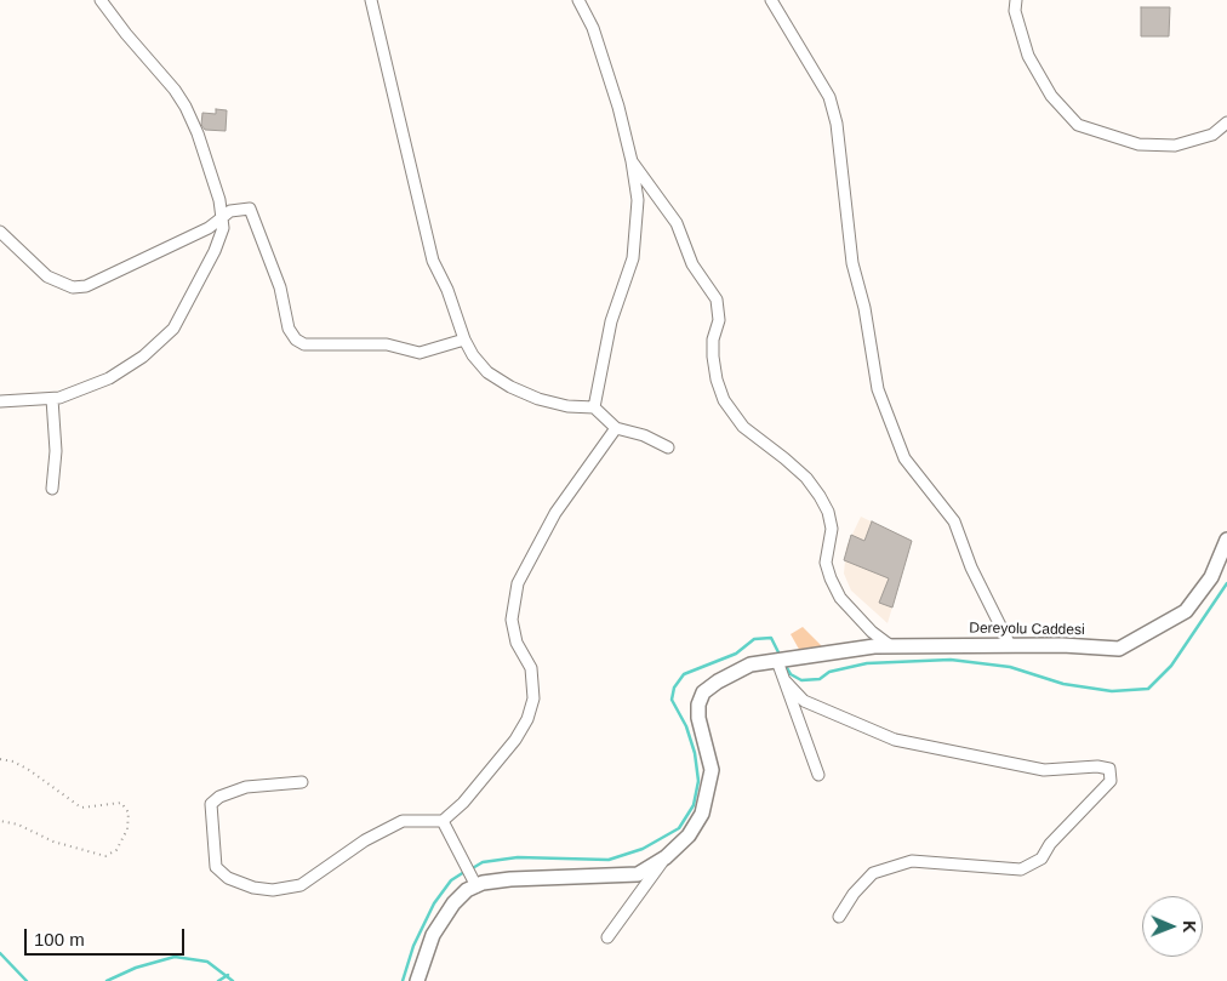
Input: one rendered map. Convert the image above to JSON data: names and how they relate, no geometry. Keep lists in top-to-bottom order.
{
  "streets": {
    "main road": ["Dereyolu Caddesi"]
  },
  "scale_bar": "100 m",
  "north": "right"
}
